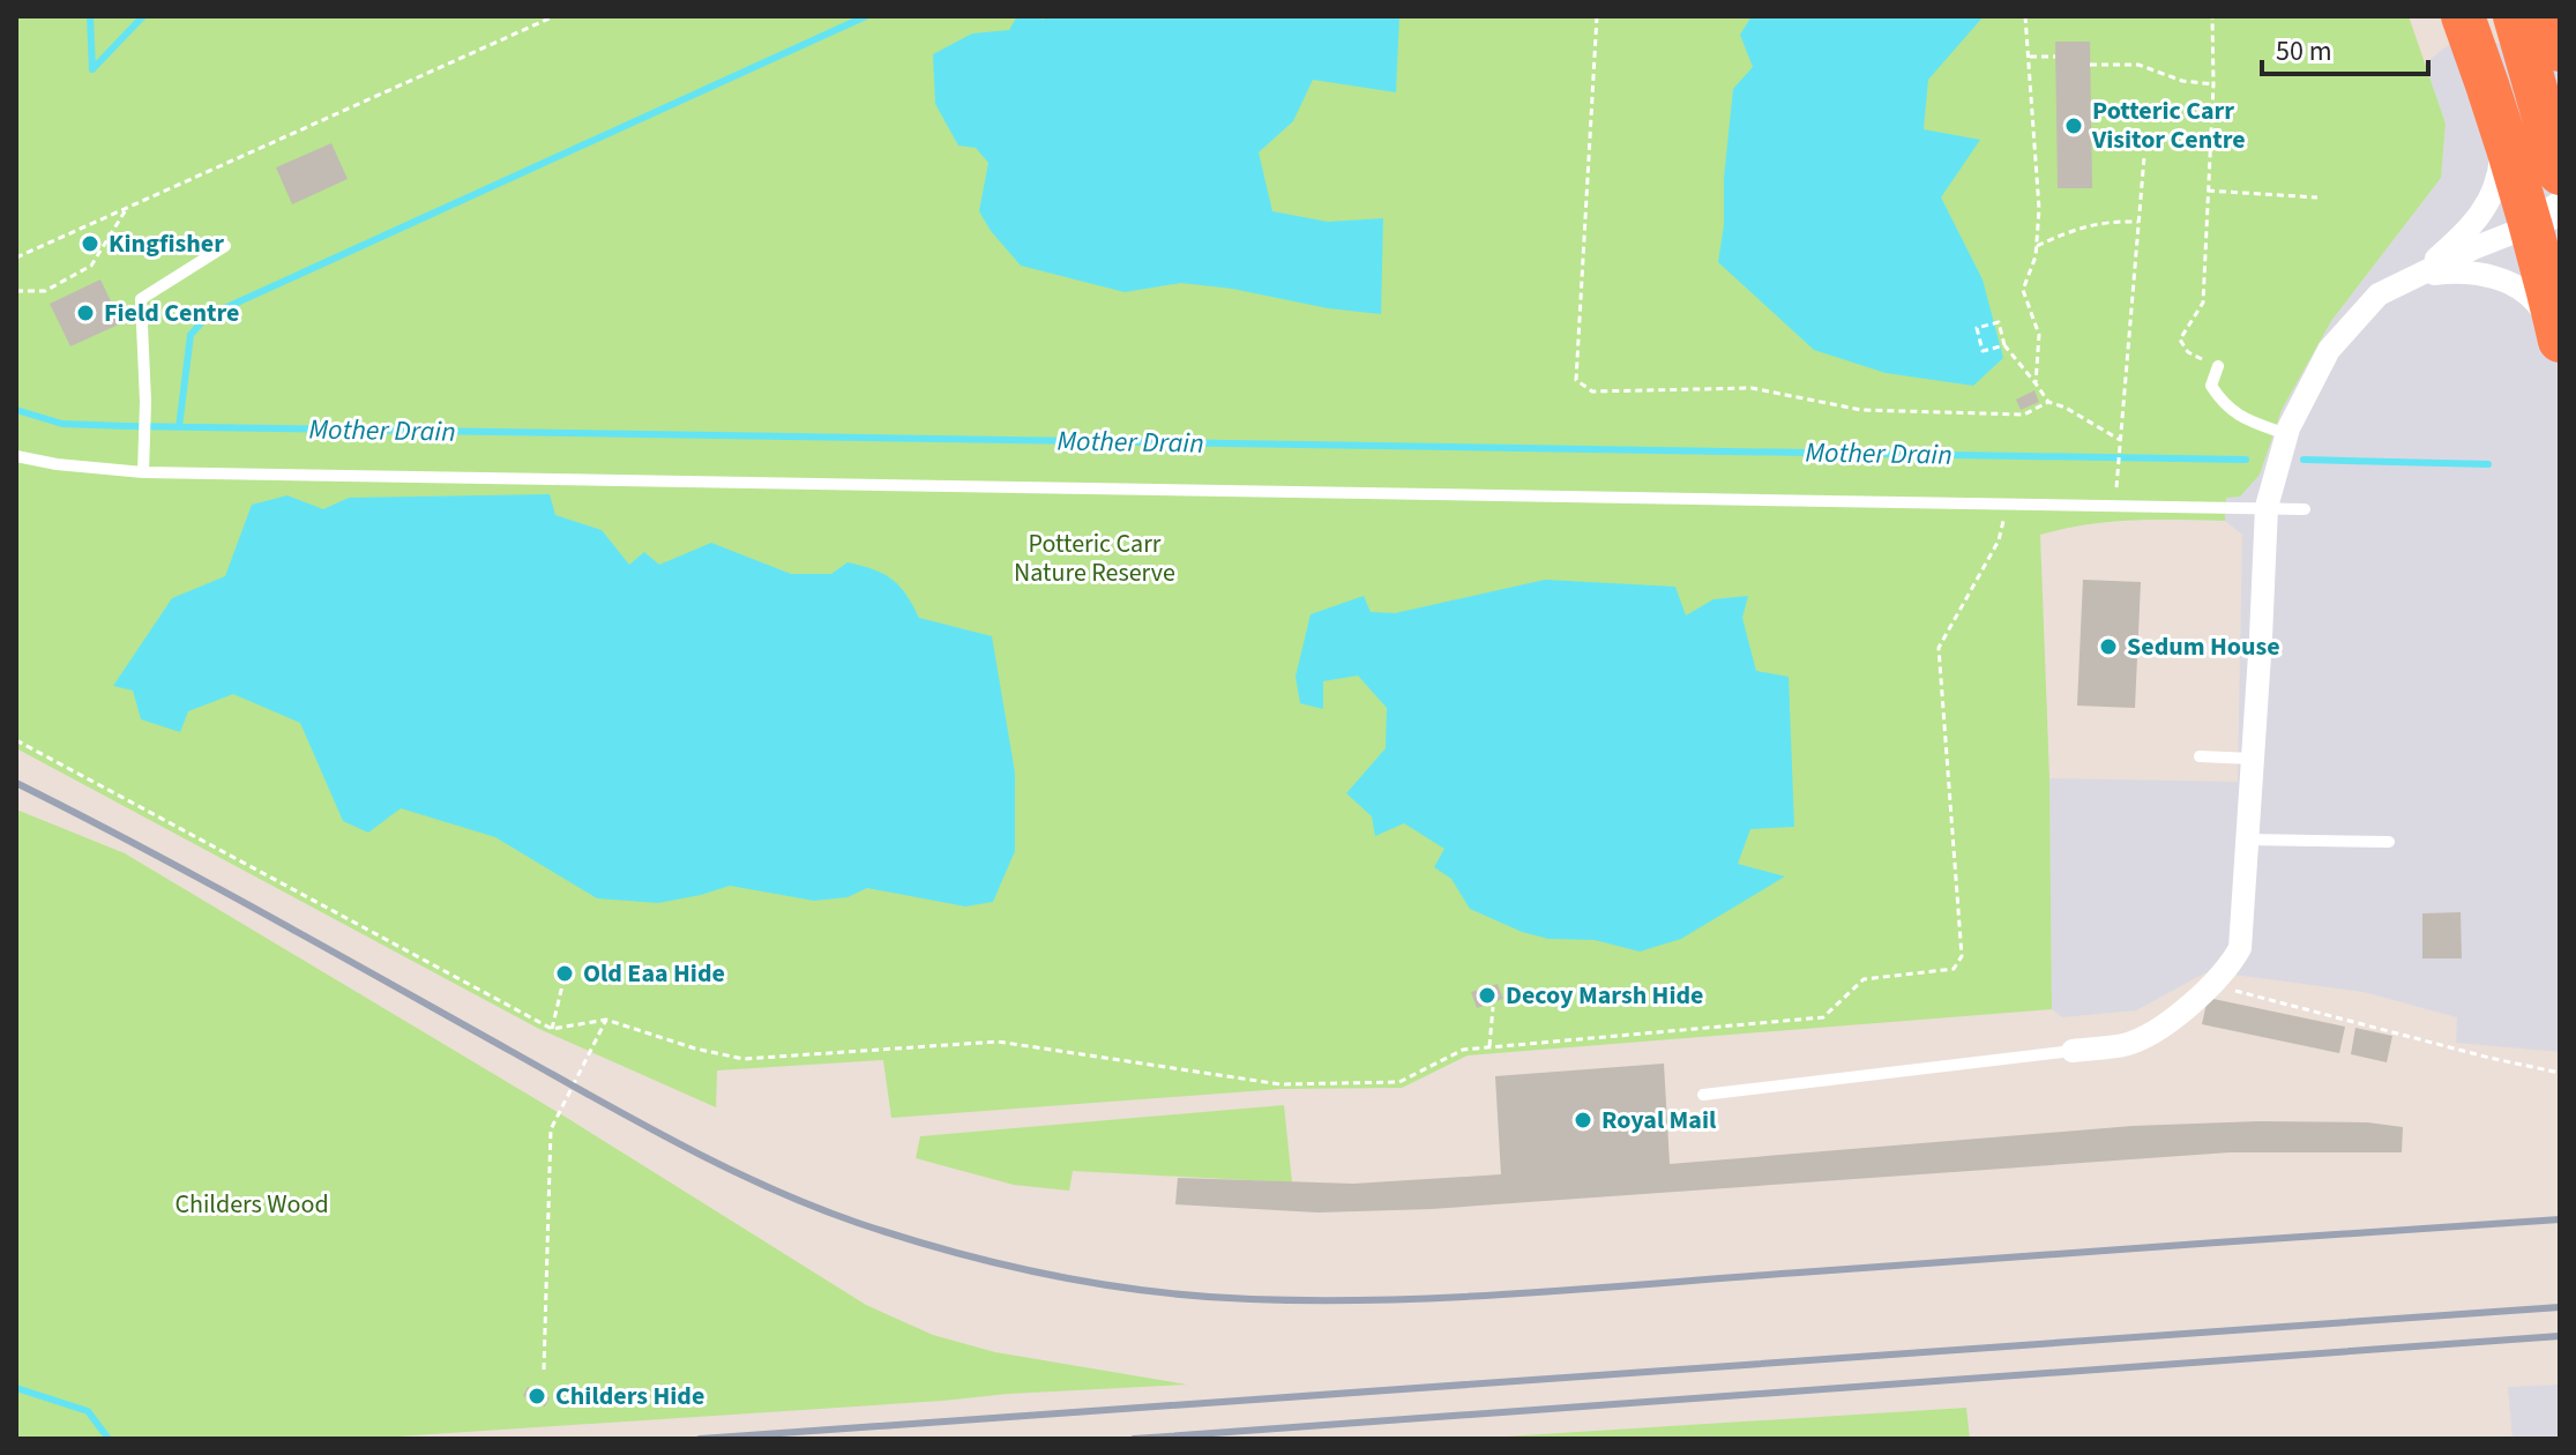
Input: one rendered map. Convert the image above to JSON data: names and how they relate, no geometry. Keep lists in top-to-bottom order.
{
  "water": ["Mother Drain"],
  "parks": ["Potteric Carr Nature Reserve", "Childers Wood"],
  "places": [
    "Potteric Carr Visitor Centre",
    "Kingfisher",
    "Field Centre",
    "Sedum House",
    "Old Eaa Hide",
    "Decoy Marsh Hide",
    "Royal Mail",
    "Childers Hide"
  ],
  "scale_bar": "50 m"
}
